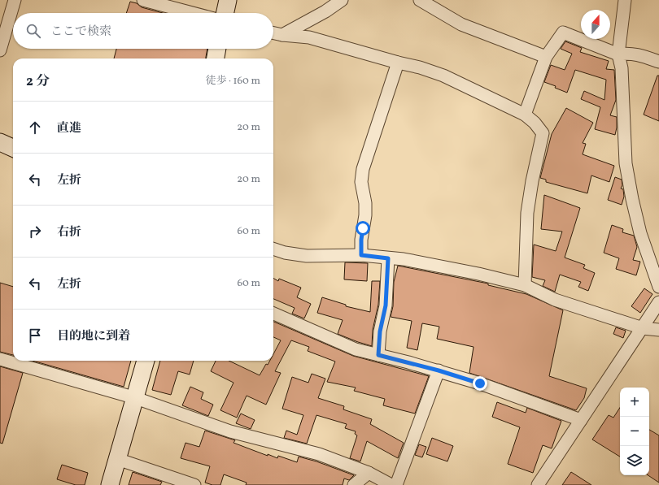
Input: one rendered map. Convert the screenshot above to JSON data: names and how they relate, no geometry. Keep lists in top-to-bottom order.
{
  "north": "top",
  "page": {
    "search": "ここで検索",
    "heading": ["2 分", "徒歩 · 160 m"],
    "list": [
      ["直進", "20 m"],
      ["左折", "20 m"],
      ["右折", "60 m"],
      ["左折", "60 m"],
      "目的地に到着"
    ],
    "map_buttons": ["+", "−"]
  }
}
